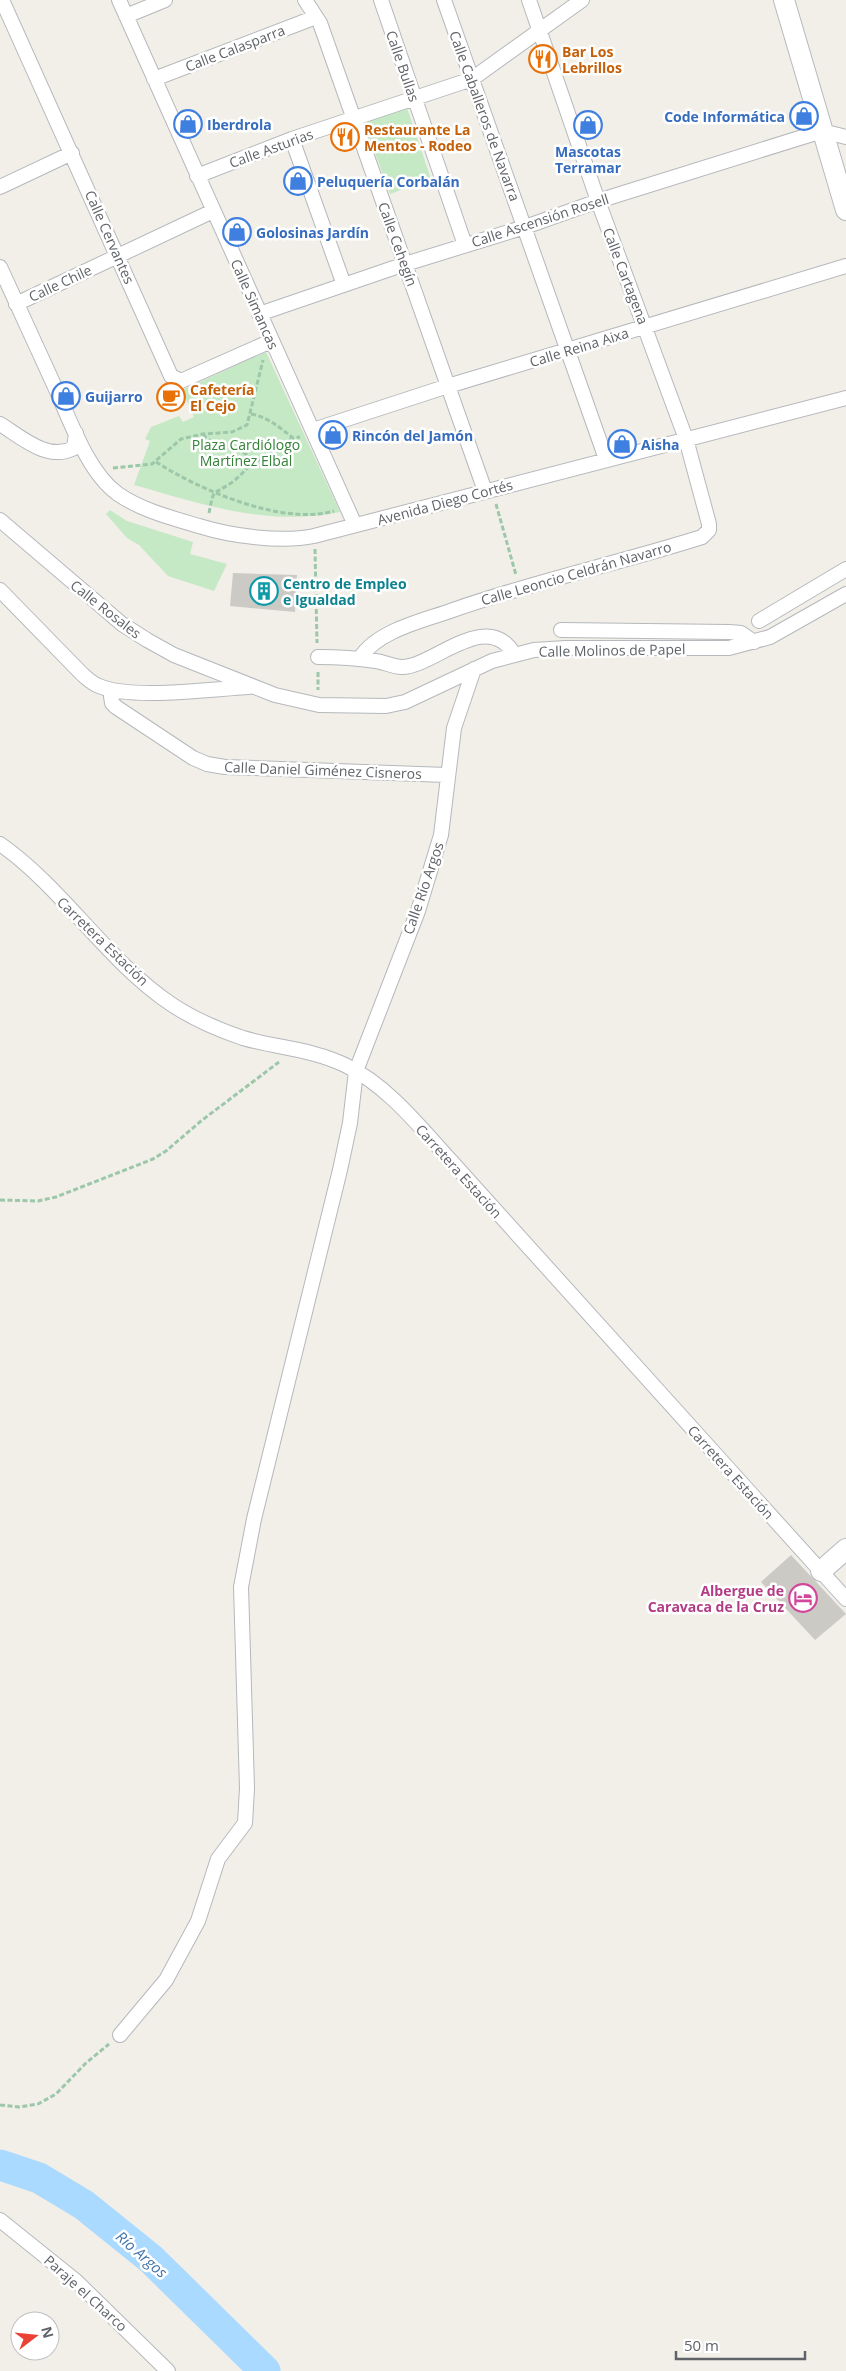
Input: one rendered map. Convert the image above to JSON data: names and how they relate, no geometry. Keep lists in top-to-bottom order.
{
  "streets": {
    "street": [
      "Calle Calasparra",
      "Calle Bullas",
      "Calle Caballeros de Navarra",
      "Calle Asturias",
      "Calle Ascensión Rosell",
      "Calle Cervantes",
      "Calle Cehegín",
      "Calle Cartagena",
      "Calle Chile",
      "Calle Simancas",
      "Calle Reina Aixa",
      "Avenida Diego Cortés",
      "Calle Leoncio Celdrán Navarro",
      "Calle Rosales",
      "Calle Molinos de Papel",
      "Calle Daniel Giménez Cisneros",
      "Calle Río Argos",
      "Carretera Estación",
      "Paraje el Charco"
    ]
  },
  "crossings": [
    ["Calle Calasparra", "Calle Cehegín"],
    ["Calle Calasparra", "Calle Simancas"],
    ["Calle Bullas", "Calle Asturias"],
    ["Calle Bullas", "Calle Ascensión Rosell"],
    ["Calle Caballeros de Navarra", "Calle Asturias"],
    ["Calle Caballeros de Navarra", "Calle Ascensión Rosell"],
    ["Calle Caballeros de Navarra", "Calle Reina Aixa"],
    ["Calle Caballeros de Navarra", "Avenida Diego Cortés"],
    ["Calle Asturias", "Calle Cehegín"],
    ["Calle Asturias", "Calle Cartagena"],
    ["Calle Asturias", "Calle Simancas"],
    ["Calle Ascensión Rosell", "Calle Cehegín"],
    ["Calle Ascensión Rosell", "Calle Cartagena"],
    ["Calle Ascensión Rosell", "Calle Simancas"],
    ["Calle Cervantes", "Calle Chile"],
    ["Calle Cervantes", "Calle Simancas"],
    ["Calle Cehegín", "Calle Reina Aixa"],
    ["Calle Cehegín", "Avenida Diego Cortés"],
    ["Calle Cartagena", "Calle Reina Aixa"],
    ["Calle Cartagena", "Avenida Diego Cortés"],
    ["Calle Cartagena", "Calle Leoncio Celdrán Navarro"],
    ["Calle Chile", "Calle Simancas"],
    ["Calle Chile", "Avenida Diego Cortés"],
    ["Calle Simancas", "Calle Reina Aixa"],
    ["Calle Simancas", "Avenida Diego Cortés"],
    ["Avenida Diego Cortés", "Calle Leoncio Celdrán Navarro"],
    ["Calle Rosales", "Calle Molinos de Papel"],
    ["Calle Molinos de Papel", "Calle Daniel Giménez Cisneros"],
    ["Calle Molinos de Papel", "Calle Río Argos"],
    ["Calle Daniel Giménez Cisneros", "Calle Río Argos"],
    ["Calle Río Argos", "Carretera Estación"]
  ],
  "water": ["Río Argos"],
  "parks": ["Plaza Cardiólogo Martínez Elbal"],
  "places": {
    "restaurant": ["Bar Los Lebrillos", "Restaurante La Mentos - Rodeo"],
    "shop": [
      "Code Informática",
      "Iberdrola",
      "Mascotas Terramar",
      "Peluquería Corbalán",
      "Golosinas Jardín",
      "Guijarro",
      "Rincón del Jamón",
      "Aisha"
    ],
    "cafe": ["Cafetería El Cejo"],
    "building": ["Centro de Empleo e Igualdad"],
    "hotel": ["Albergue de Caravaca de la Cruz"]
  },
  "scale_bar": "50 m",
  "north": "right"
}
